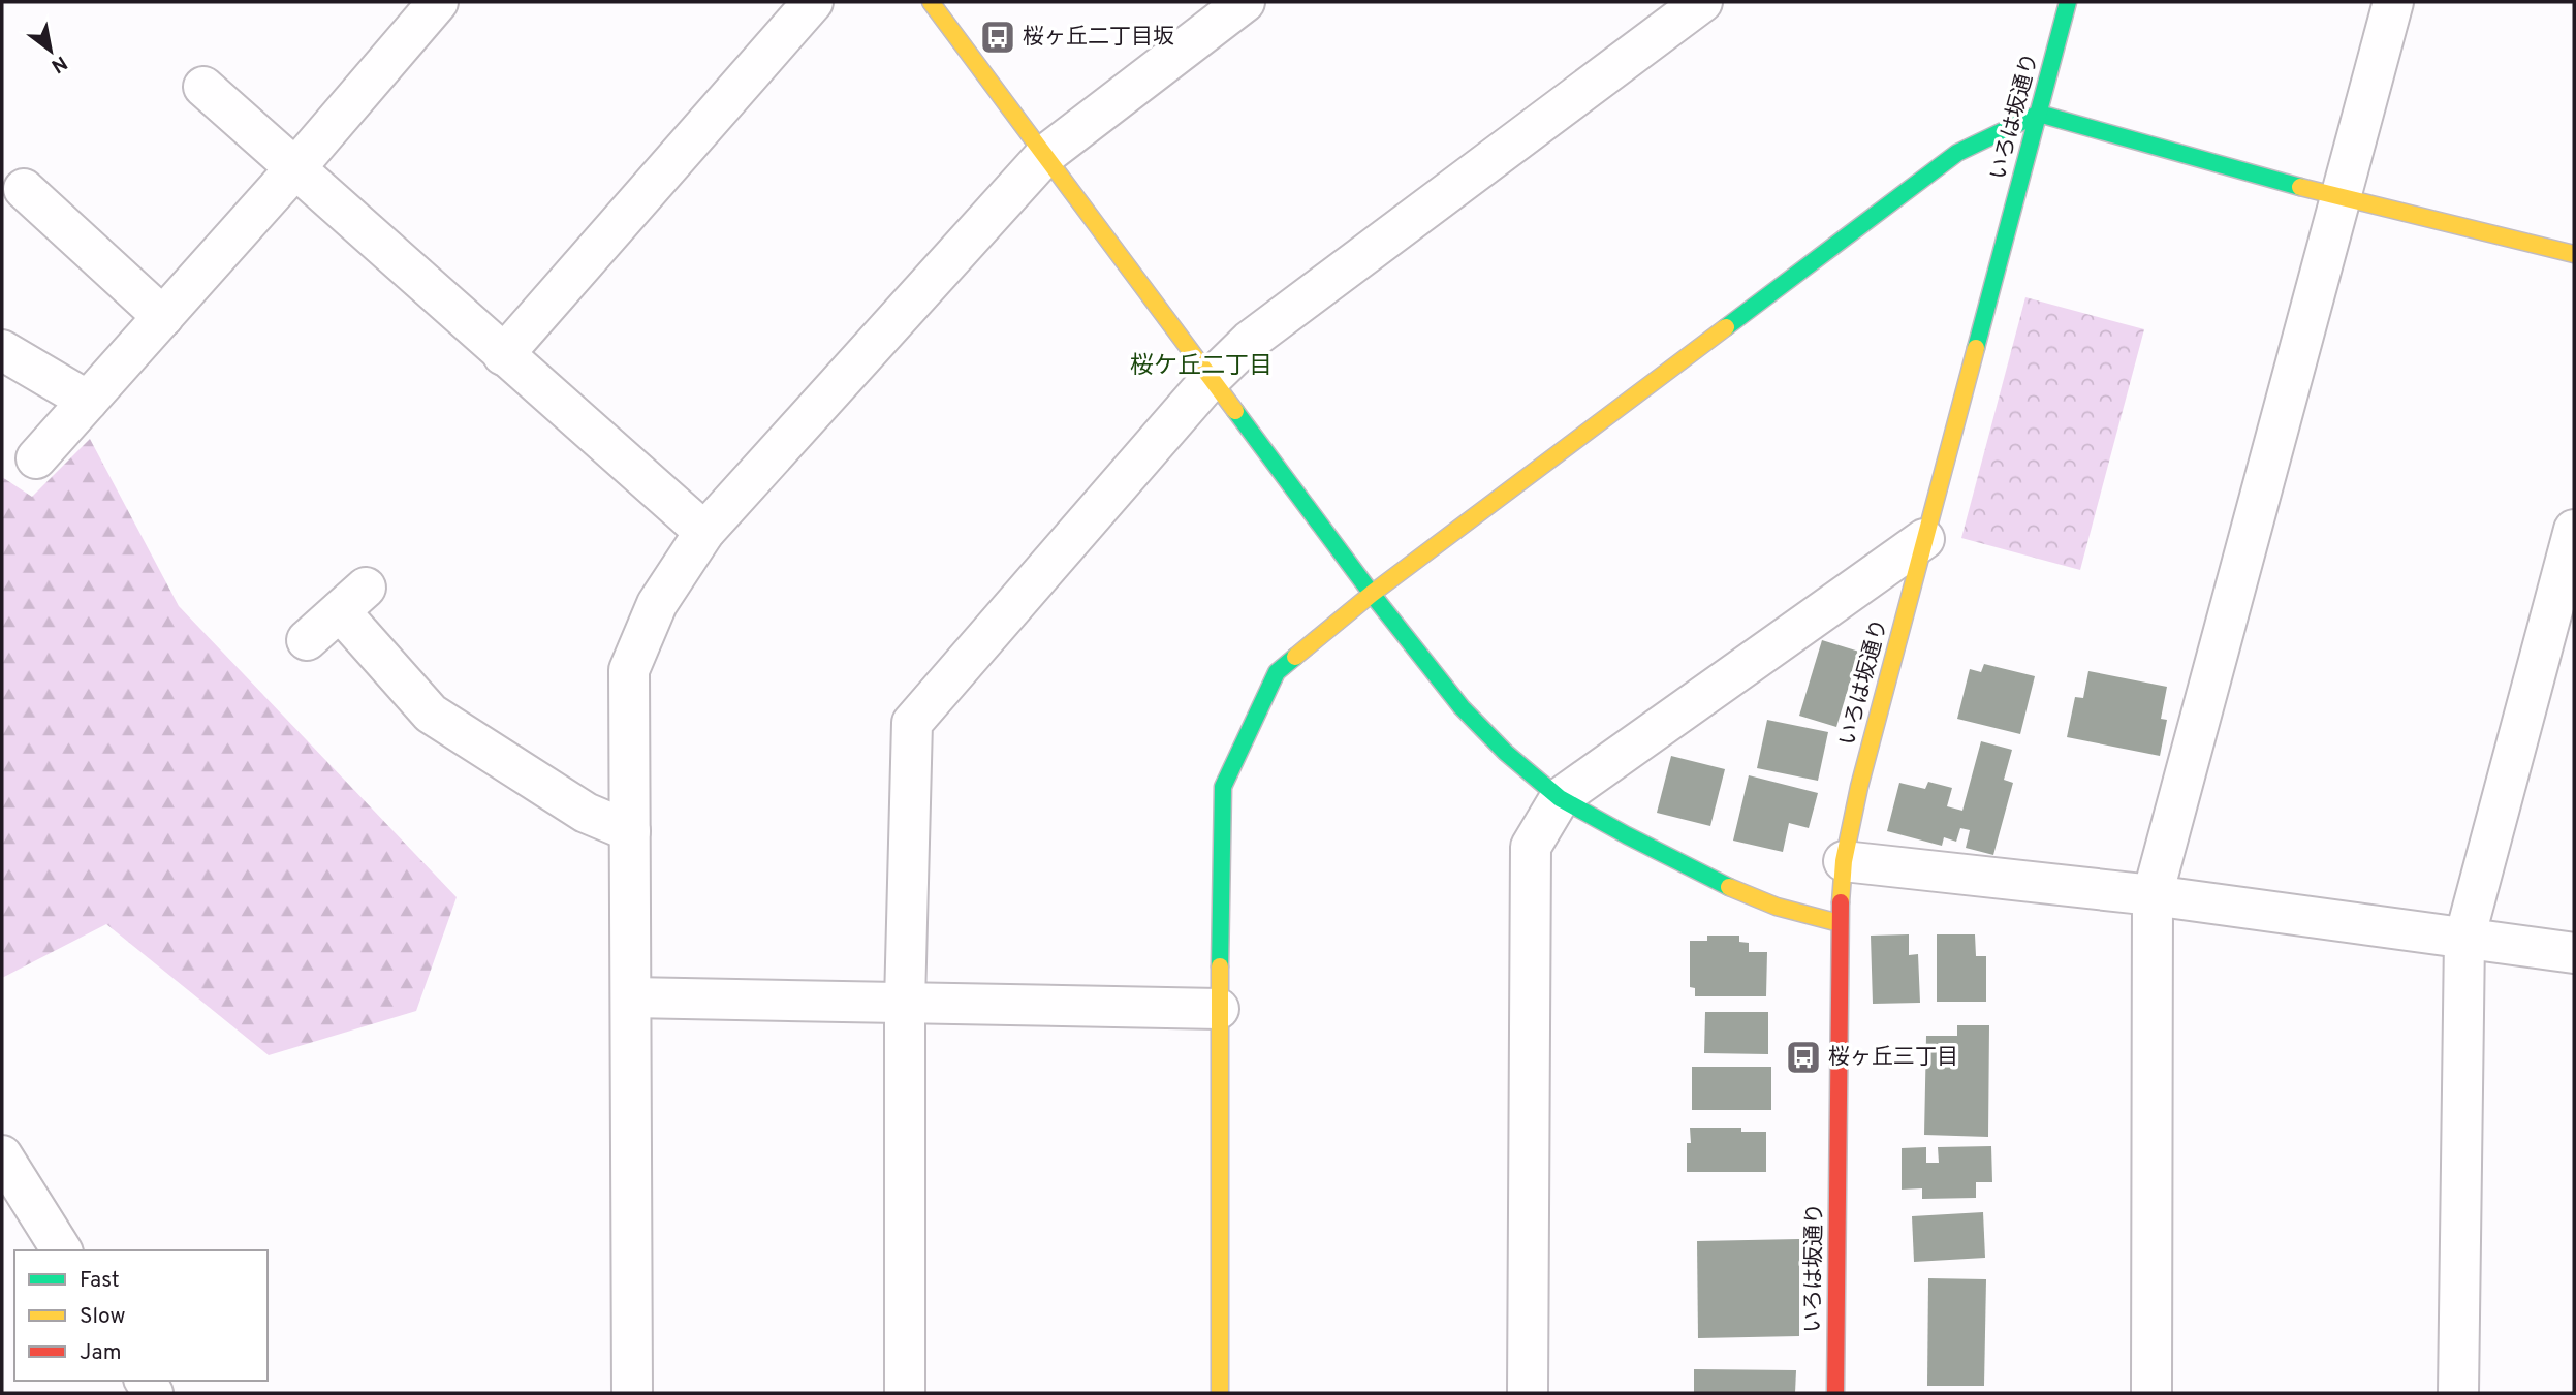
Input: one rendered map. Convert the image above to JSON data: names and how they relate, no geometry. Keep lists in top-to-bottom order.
{
  "streets": {
    "street": ["いろは坂通り"]
  },
  "districts": ["桜ケ丘二丁目"],
  "places": {
    "bus stop": ["桜ヶ丘二丁目坂", "桜ヶ丘三丁目"]
  },
  "legend": ["Fast", "Slow", "Jam"],
  "north": "bottom right"
}
